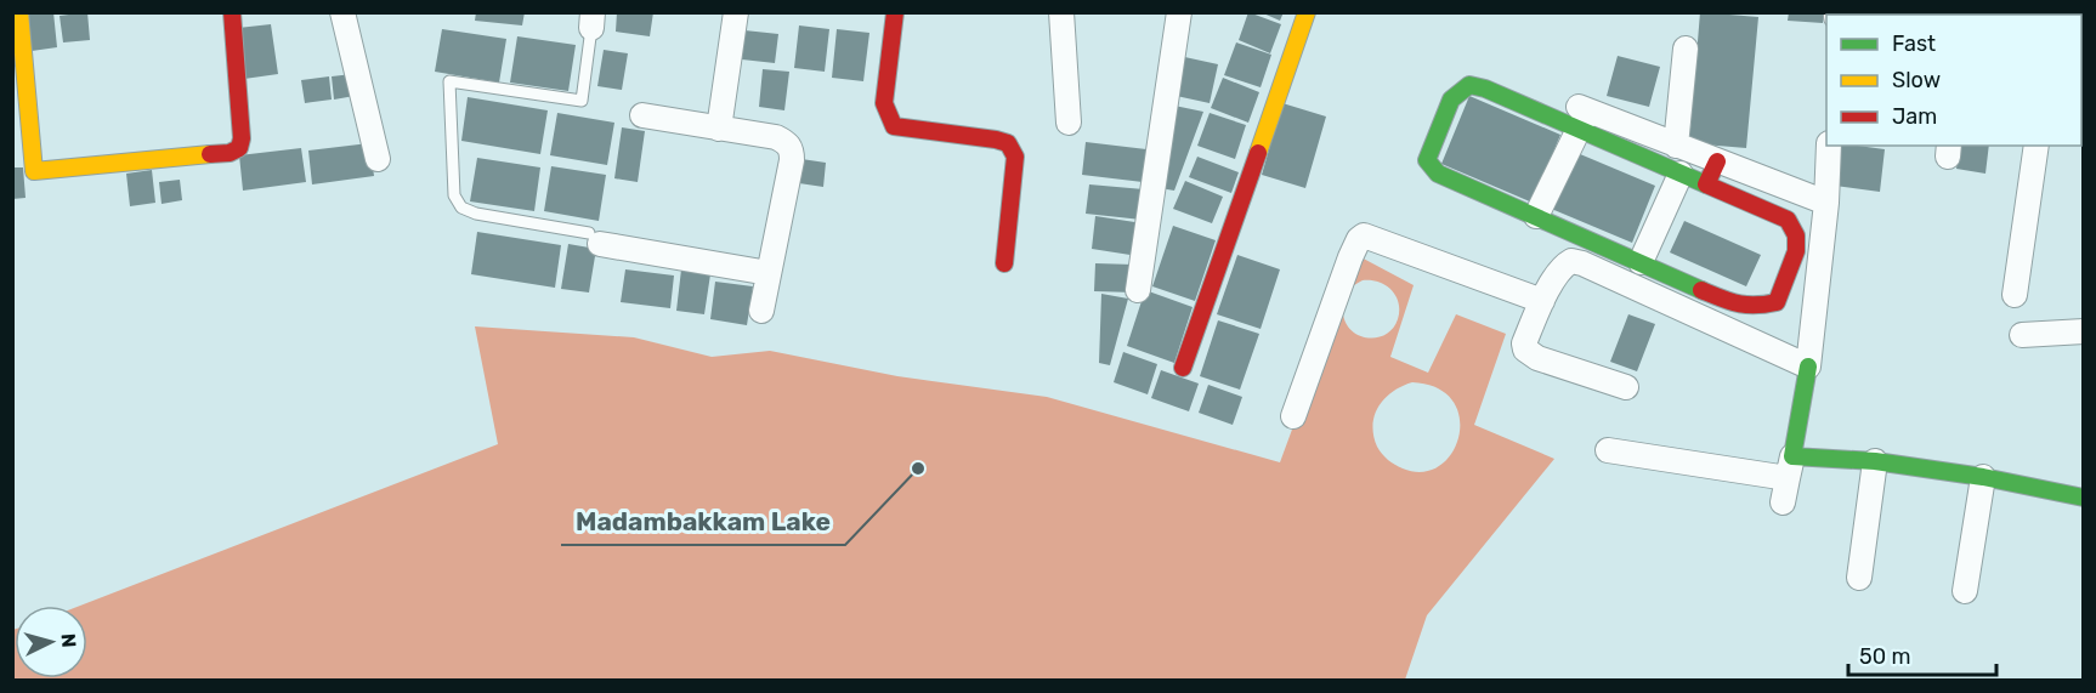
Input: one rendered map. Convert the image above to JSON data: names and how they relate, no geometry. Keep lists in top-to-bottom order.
{
  "places": ["Madambakkam Lake"],
  "legend": ["Fast", "Slow", "Jam"],
  "scale_bar": "50 m",
  "north": "right"
}
